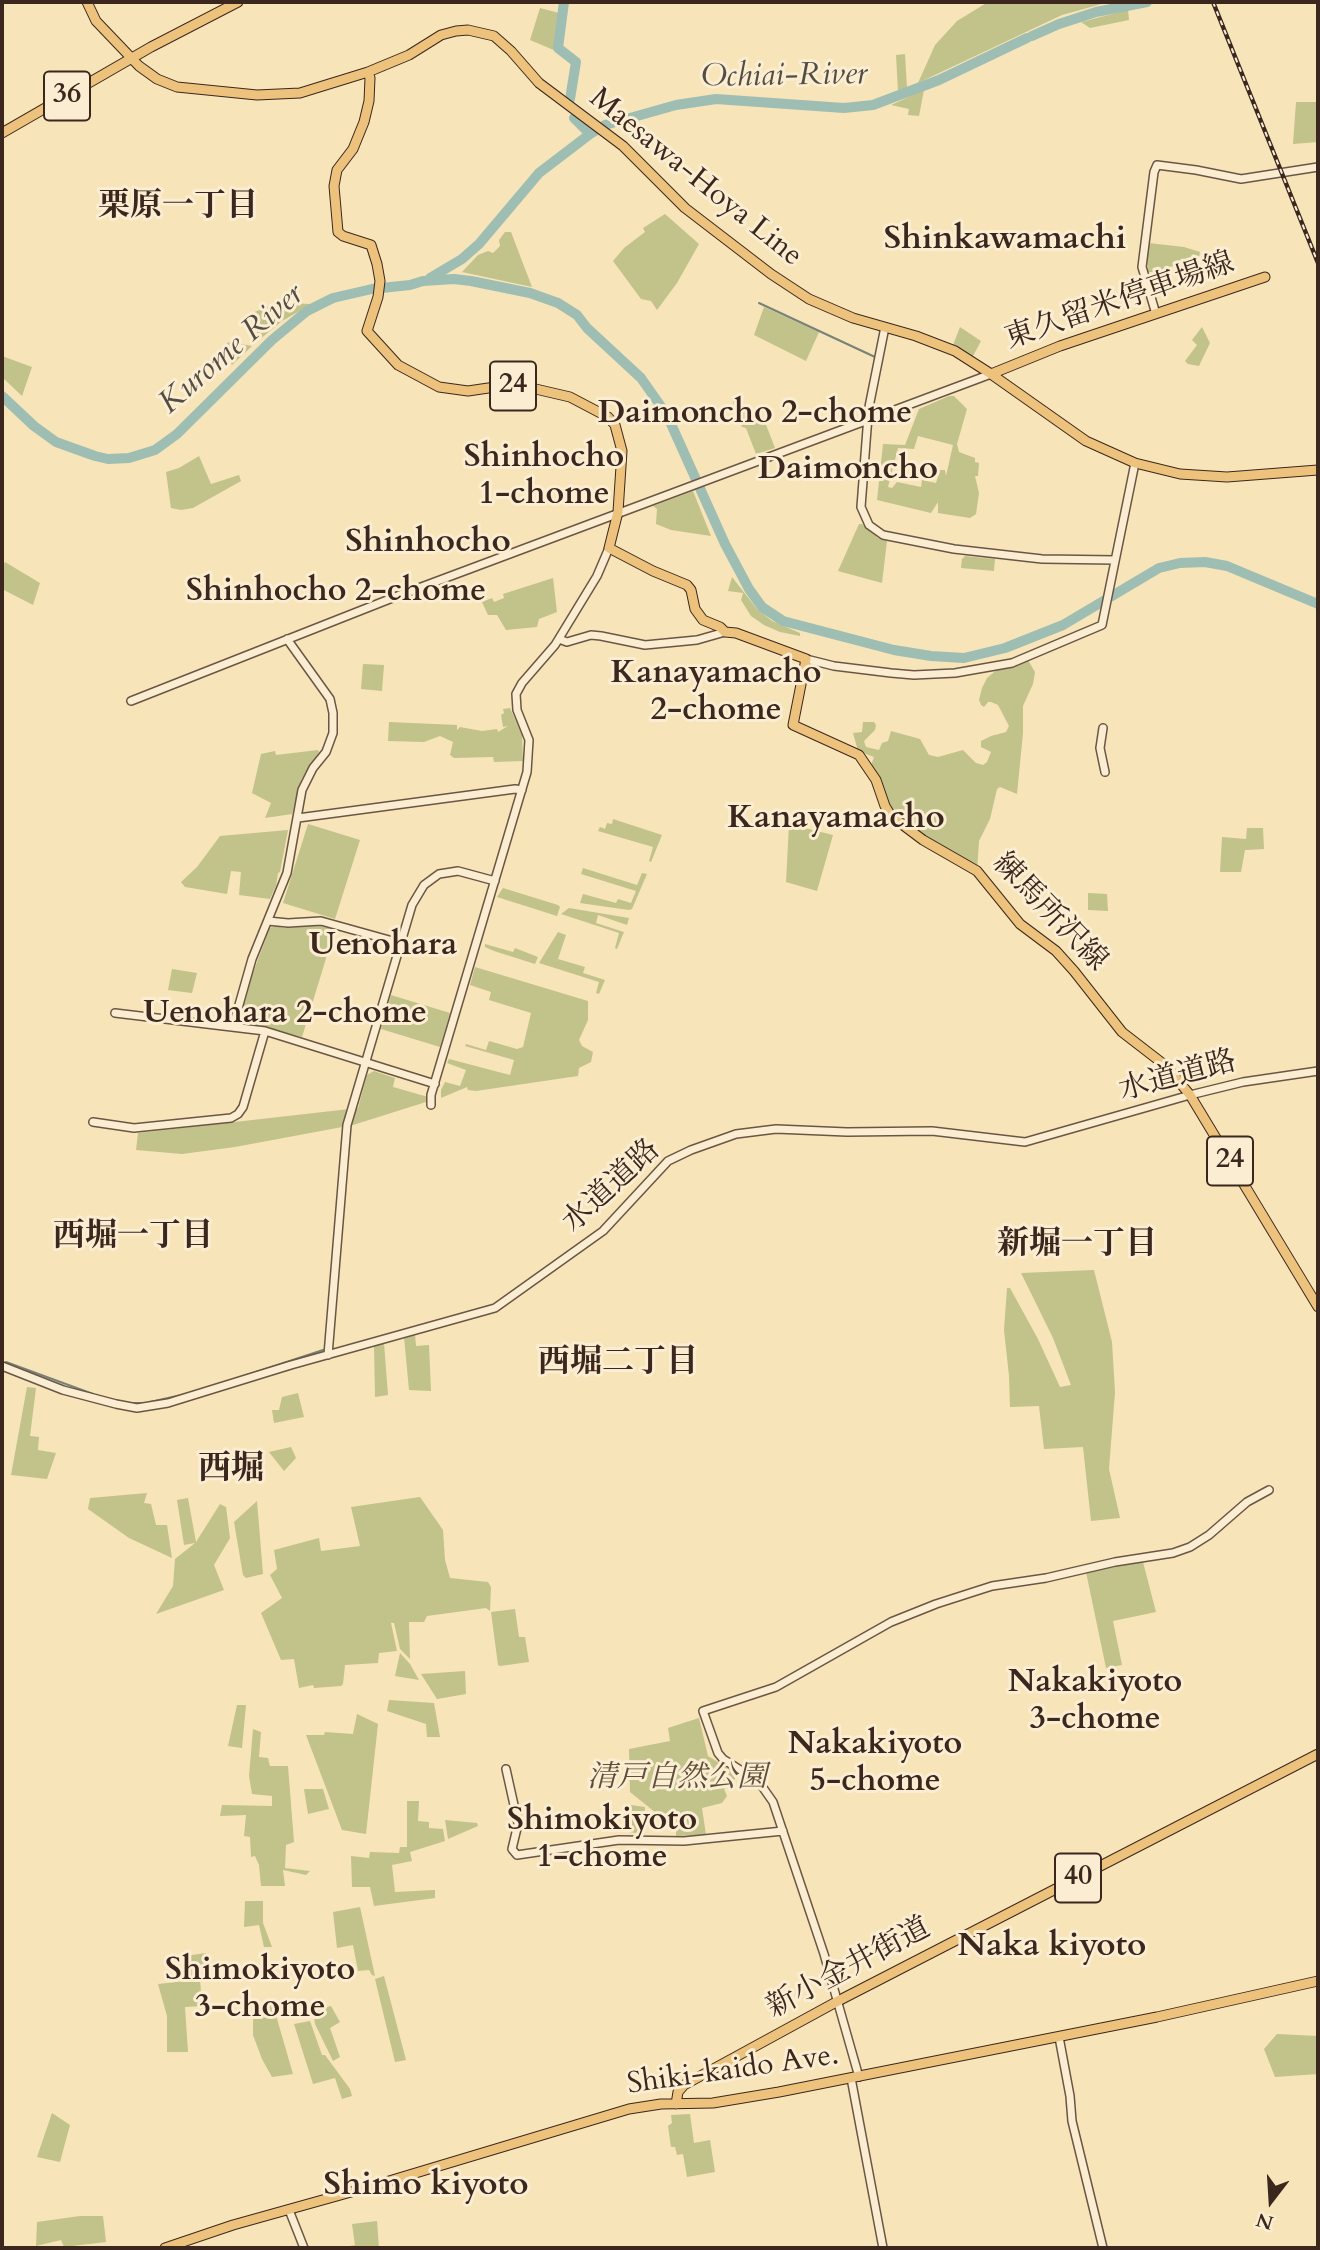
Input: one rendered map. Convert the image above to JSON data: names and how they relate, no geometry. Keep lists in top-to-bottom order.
{
  "streets": {
    "main road": [
      "36",
      "Maesawa-Hoya Line",
      "東久留米停車場線",
      "24",
      "練馬所沢線",
      "40",
      "新小金井街道",
      "Shiki-kaido Ave."
    ],
    "street": ["水道道路"]
  },
  "crossings": [
    ["36", "Maesawa-Hoya Line"],
    ["Maesawa-Hoya Line", "東久留米停車場線"],
    ["Maesawa-Hoya Line", "24"],
    ["練馬所沢線", "水道道路"],
    ["新小金井街道", "Shiki-kaido Ave."]
  ],
  "districts": [
    "栗原一丁目",
    "Shinkawamachi",
    "Daimoncho 2-chome",
    "Shinhocho 1-chome",
    "Daimoncho",
    "Shinhocho",
    "Shinhocho 2-chome",
    "Kanayamacho 2-chome",
    "Kanayamacho",
    "Uenohara",
    "Uenohara 2-chome",
    "西堀一丁目",
    "新堀一丁目",
    "西堀二丁目",
    "西堀",
    "Nakakiyoto 3-chome",
    "Nakakiyoto 5-chome",
    "Shimokiyoto 1-chome",
    "Naka kiyoto",
    "Shimokiyoto 3-chome",
    "Shimo kiyoto"
  ],
  "water": ["Ochiai-River", "Kurome River"],
  "parks": ["清戸自然公園"],
  "north": "bottom"
}
